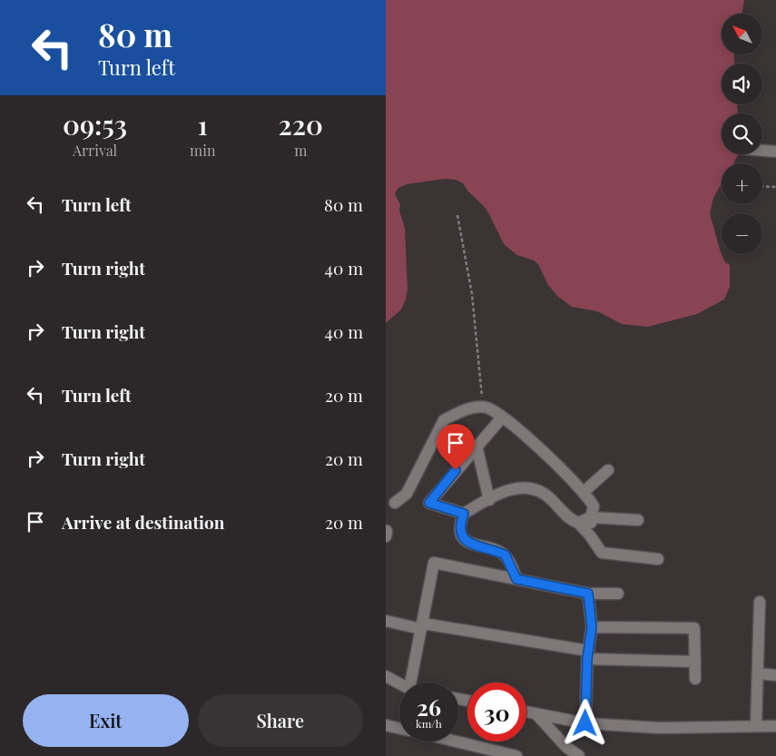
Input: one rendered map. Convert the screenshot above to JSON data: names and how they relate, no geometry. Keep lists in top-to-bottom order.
{
  "north": "top left",
  "page": {
    "turn": ["80 m", "Turn left"],
    "map_buttons": ["+", "−"],
    "eta": [
      "09:53",
      "Arrival",
      "1",
      "min",
      "220",
      "m"
    ],
    "list": [
      {
        "name": "Turn left",
        "value": "80 m"
      },
      {
        "name": "Turn right",
        "value": "40 m"
      },
      {
        "name": "Turn right",
        "value": "40 m"
      },
      {
        "name": "Turn left",
        "value": "20 m"
      },
      {
        "name": "Turn right",
        "value": "20 m"
      },
      {
        "name": "Arrive at destination",
        "value": "20 m"
      }
    ],
    "speed": "26 km/h",
    "limit": "30",
    "buttons": ["Exit", "Share"]
  }
}
